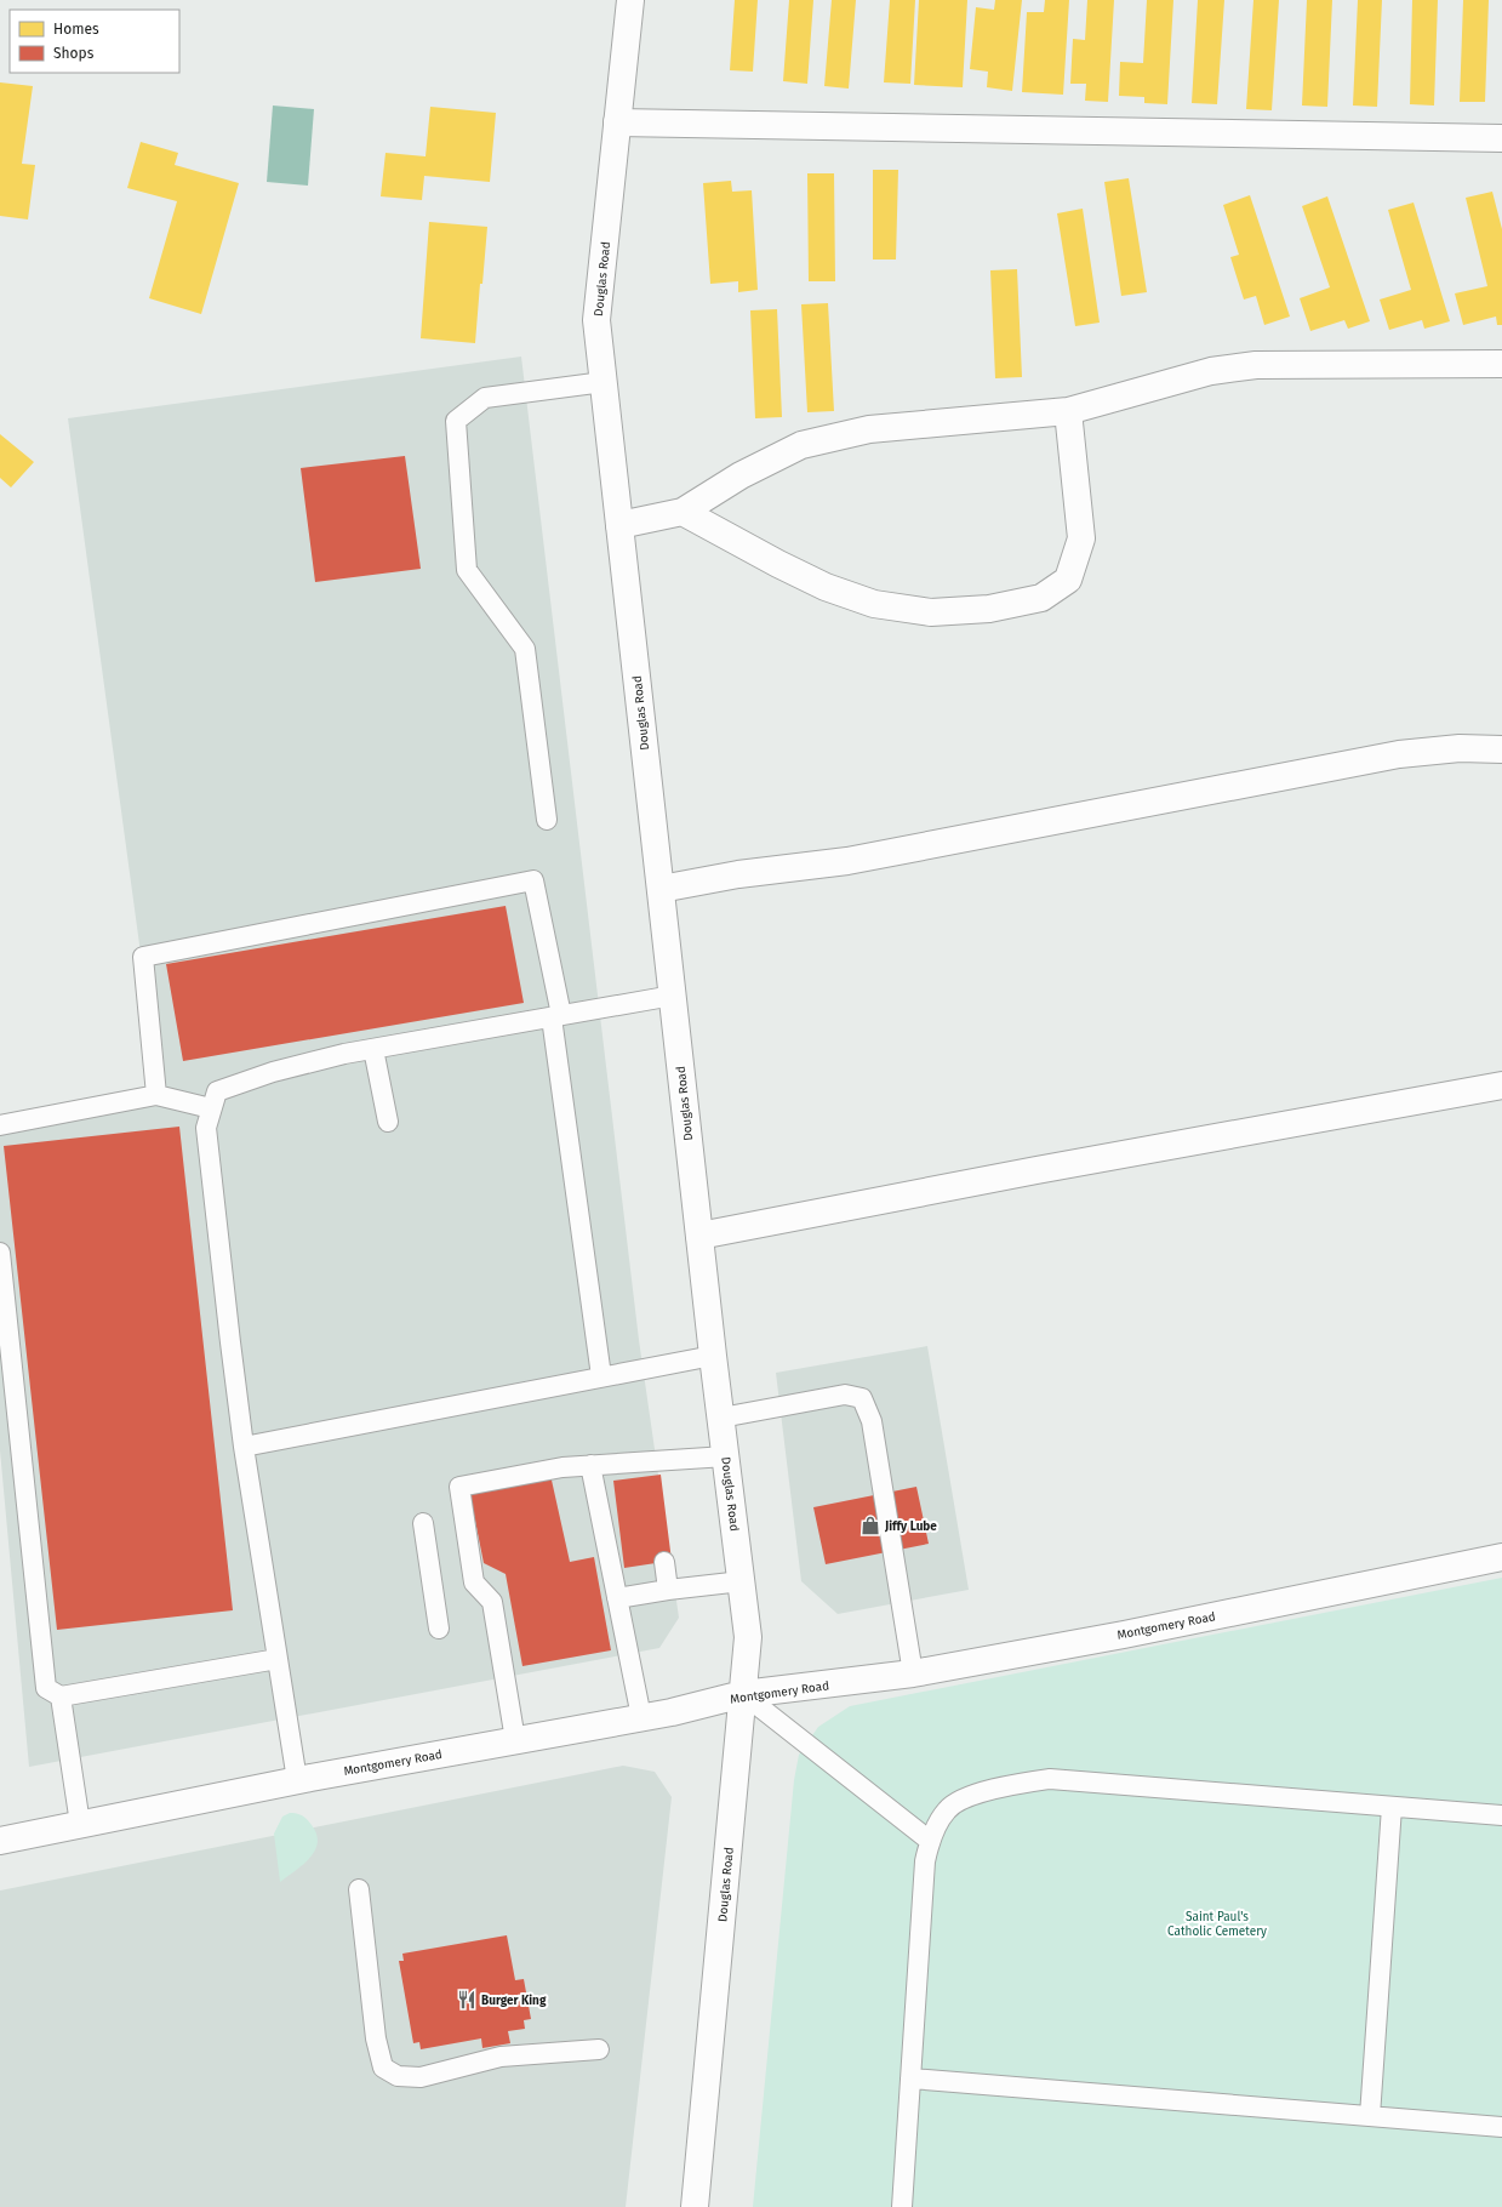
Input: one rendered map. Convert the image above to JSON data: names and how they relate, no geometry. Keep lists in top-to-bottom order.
{
  "streets": {
    "street": ["Douglas Road", "Montgomery Road"]
  },
  "crossings": [
    ["Douglas Road", "Montgomery Road"]
  ],
  "parks": ["Saint Paul's Catholic Cemetery"],
  "places": {
    "shop": ["Jiffy Lube"],
    "restaurant": ["Burger King"]
  },
  "legend": ["Homes", "Shops"]
}
